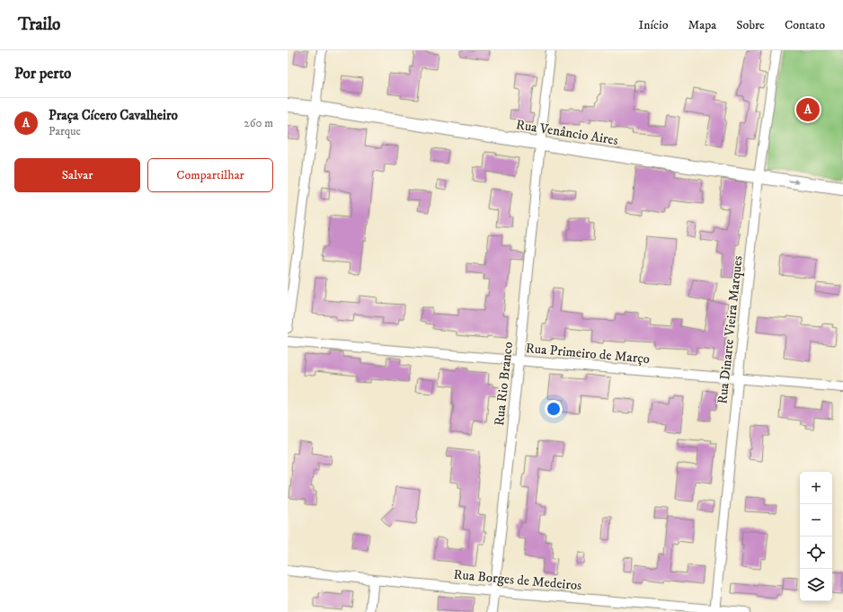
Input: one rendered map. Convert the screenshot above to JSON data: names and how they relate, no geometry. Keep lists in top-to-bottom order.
{
  "streets": {
    "street": [
      "Rua Venâncio Aires",
      "Rua Dinarte Vieira Marques",
      "Rua Primeiro de Março",
      "Rua Rio Branco",
      "Rua Borges de Medeiros"
    ]
  },
  "crossings": [
    ["Rua Venâncio Aires", "Rua Dinarte Vieira Marques"],
    ["Rua Venâncio Aires", "Rua Rio Branco"],
    ["Rua Dinarte Vieira Marques", "Rua Primeiro de Março"],
    ["Rua Dinarte Vieira Marques", "Rua Borges de Medeiros"],
    ["Rua Primeiro de Março", "Rua Rio Branco"],
    ["Rua Rio Branco", "Rua Borges de Medeiros"]
  ],
  "page": {
    "header": "Trailo",
    "nav": [
      "Início",
      "Mapa",
      "Sobre",
      "Contato"
    ],
    "heading": "Por perto",
    "pins": "A",
    "list": [
      {
        "mark": "A",
        "name": "Praça Cícero Cavalheiro",
        "note": "Parque",
        "value": "260 m"
      }
    ],
    "buttons": ["Salvar", "Compartilhar"],
    "map_buttons": ["+", "−"]
  }
}
